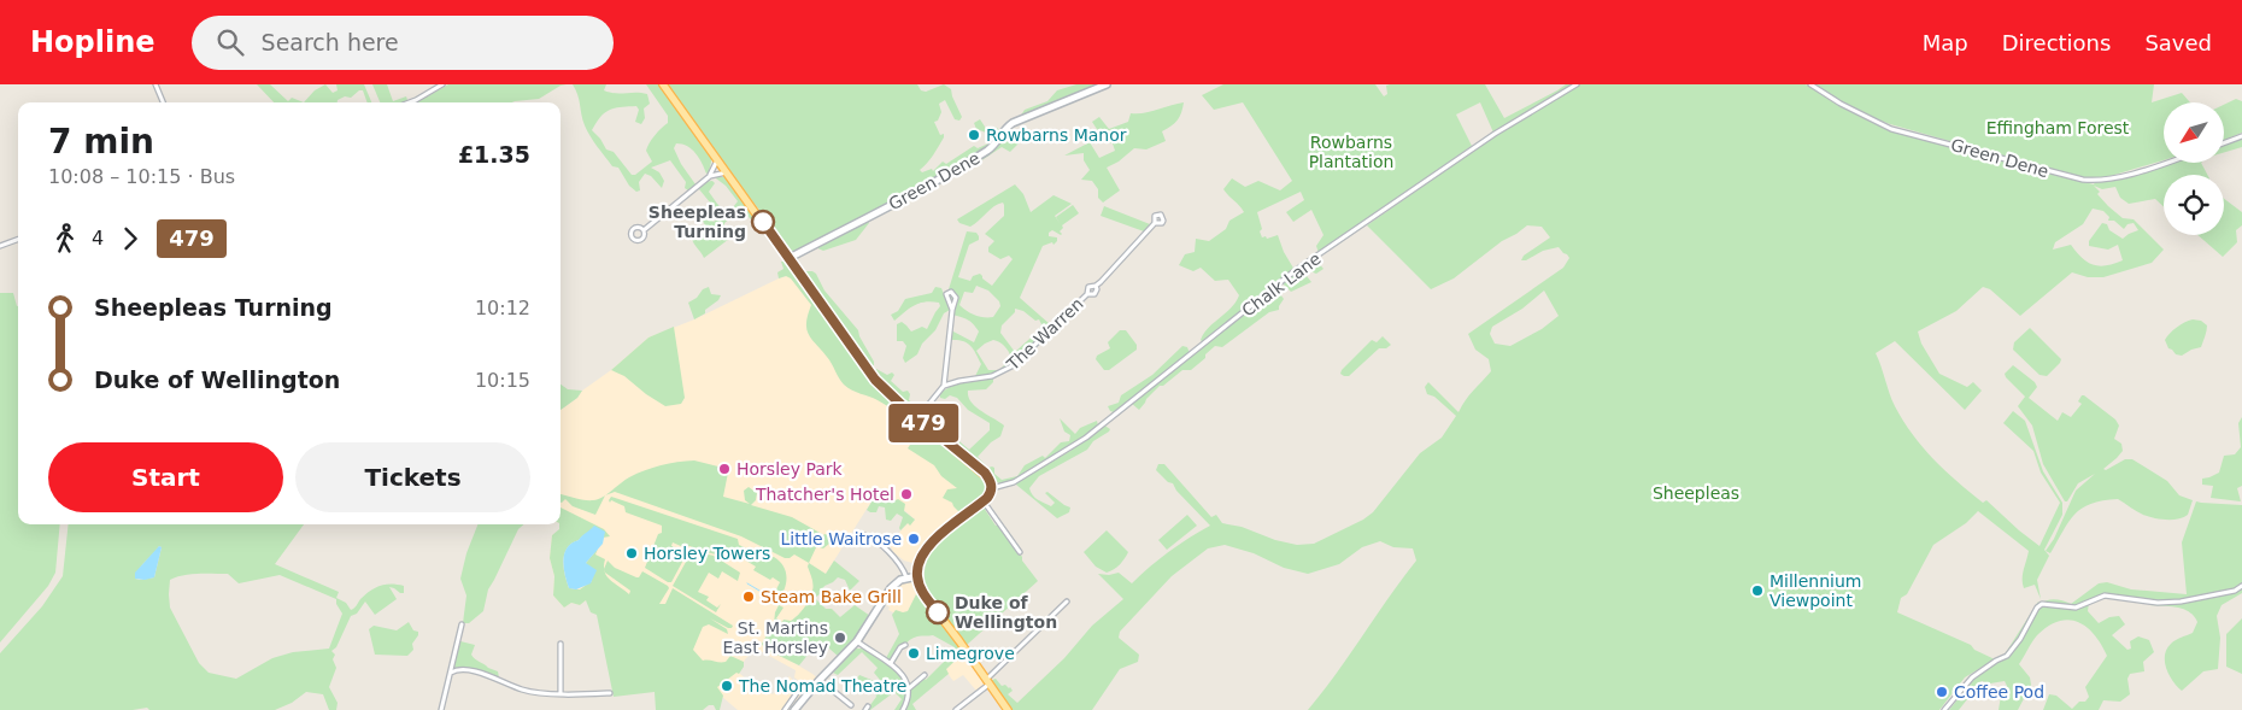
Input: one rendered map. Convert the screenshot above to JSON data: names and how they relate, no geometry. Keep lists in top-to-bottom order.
{
  "streets": {
    "street": ["Green Dene", "Chalk Lane", "The Warren"]
  },
  "parks": ["Effingham Forest", "Rowbarns Plantation", "Sheepleas"],
  "places": [
    "Rowbarns Manor",
    "Sheepleas Turning",
    "Horsley Park",
    "Thatcher's Hotel",
    "Little Waitrose",
    "Horsley Towers",
    "Millennium Viewpoint",
    "Steam Bake Grill",
    "Duke of Wellington",
    "St. Martins East Horsley",
    "Limegrove",
    "The Nomad Theatre",
    "Coffee Pod"
  ],
  "lines": ["bus line 479"],
  "north": "bottom left",
  "page": {
    "header": "Hopline",
    "search": "Search here",
    "nav": ["Map", "Directions", "Saved"],
    "on_map": "479",
    "heading": ["7 min", "10:08 – 10:15 · Bus", "£1.35"],
    "legs": ["4", "479"],
    "list": [
      {
        "name": "Sheepleas Turning",
        "value": "10:12"
      },
      {
        "name": "Duke of Wellington",
        "value": "10:15"
      }
    ],
    "buttons": ["Start", "Tickets"]
  }
}
